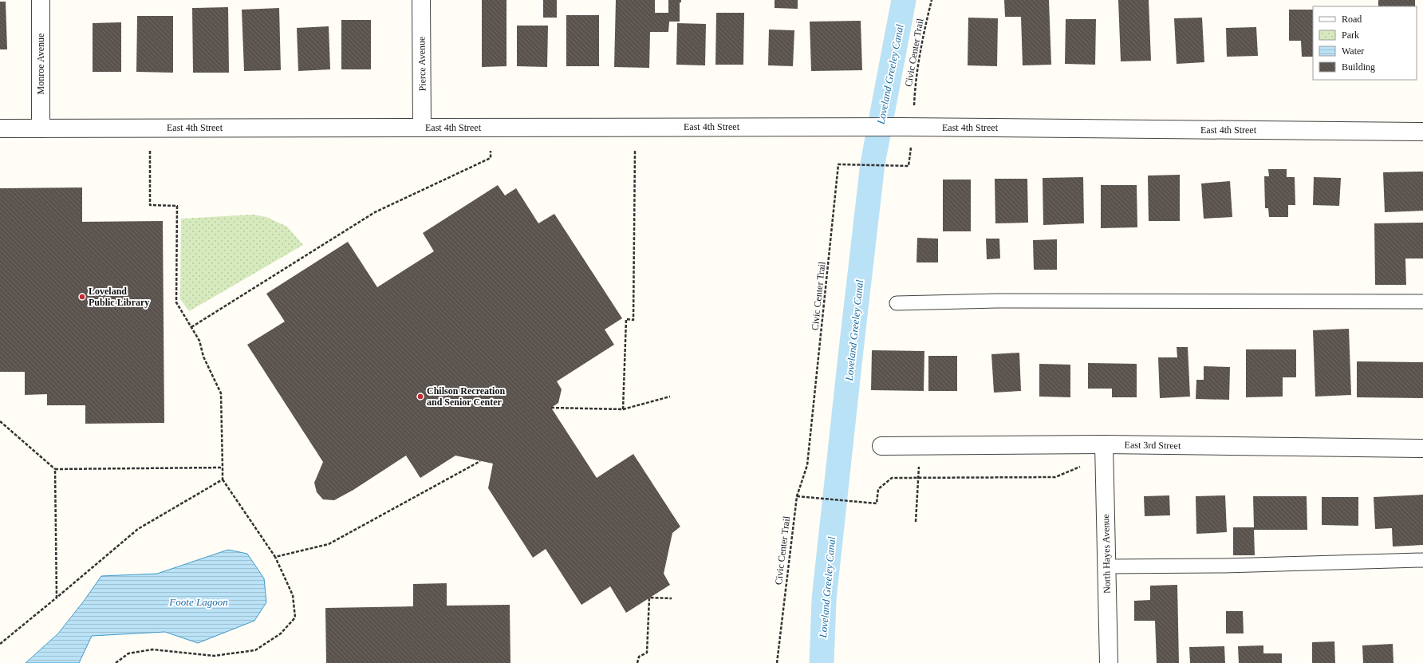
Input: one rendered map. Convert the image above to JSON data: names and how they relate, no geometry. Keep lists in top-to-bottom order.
{
  "streets": {
    "street": [
      "Monroe Avenue",
      "Pierce Avenue",
      "East 4th Street",
      "East 3rd Street",
      "North Hayes Avenue"
    ],
    "path": ["Civic Center Trail"]
  },
  "crossings": [
    ["Civic Center Trail", "East 4th Street"],
    ["Monroe Avenue", "East 4th Street"],
    ["Pierce Avenue", "East 4th Street"],
    ["East 3rd Street", "North Hayes Avenue"]
  ],
  "water": ["Loveland Greeley Canal", "Foote Lagoon"],
  "places": ["Loveland Public Library", "Chilson Recreation and Senior Center"],
  "legend": [
    "Road",
    "Park",
    "Water",
    "Building"
  ]
}
